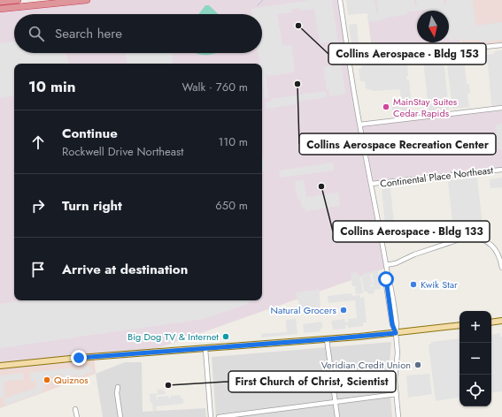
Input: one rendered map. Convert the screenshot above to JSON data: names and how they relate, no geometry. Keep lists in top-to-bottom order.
{
  "streets": {
    "street": ["Continental Place Northeast"]
  },
  "places": [
    "Collins Aerospace - Bldg 153",
    "Collins Aerospace Recreation Center",
    "MainStay Suites Cedar Rapids",
    "Collins Aerospace - Bldg 133",
    "Kwik Star",
    "Natural Grocers",
    "Big Dog TV & Internet",
    "Veridian Credit Union",
    "Quiznos",
    "First Church of Christ, Scientist"
  ],
  "north": "bottom",
  "page": {
    "search": "Search here",
    "heading": ["10 min", "Walk · 760 m"],
    "list": [
      ["Continue", "Rockwell Drive Northeast", "110 m"],
      ["Turn right", "650 m"],
      "Arrive at destination"
    ],
    "map_buttons": ["+", "−"]
  }
}
